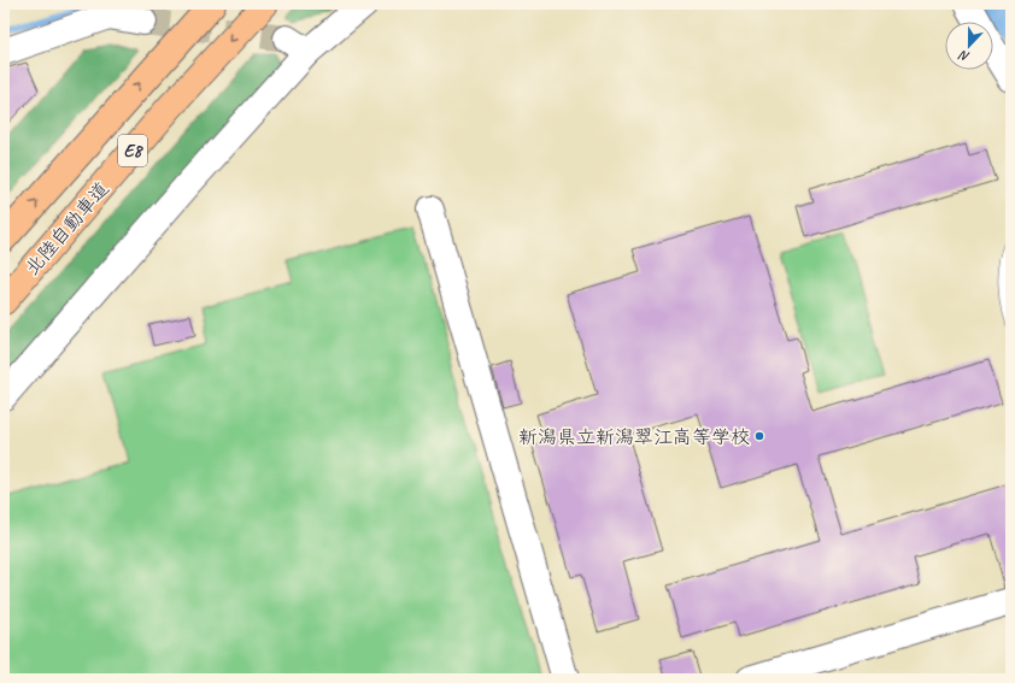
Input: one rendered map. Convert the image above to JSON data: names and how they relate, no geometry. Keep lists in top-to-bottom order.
{
  "streets": {
    "highway": ["E8", "北陸自動車道"]
  },
  "places": ["新潟県立新潟翠江高等学校"],
  "north": "bottom"
}
